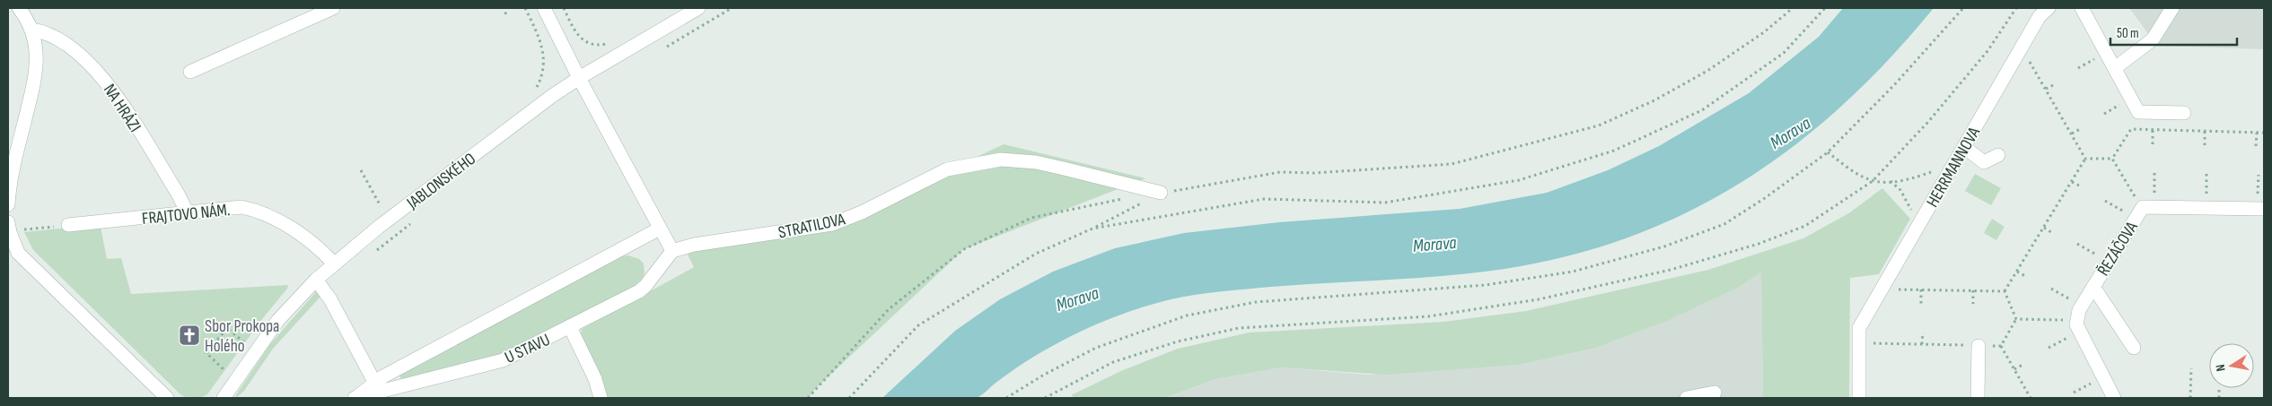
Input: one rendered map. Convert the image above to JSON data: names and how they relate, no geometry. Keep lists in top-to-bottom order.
{
  "streets": {
    "street": [
      "NA HRÁZI",
      "HERRMANNOVA",
      "JABLONSKÉHO",
      "FRAJTOVO NÁM.",
      "STRATILOVA",
      "ŘEZÁČOVA",
      "U STAVU"
    ]
  },
  "crossings": [
    ["NA HRÁZI", "FRAJTOVO NÁM."],
    ["JABLONSKÉHO", "FRAJTOVO NÁM."],
    ["STRATILOVA", "U STAVU"]
  ],
  "water": ["Morava"],
  "places": {
    "church": ["Sbor Prokopa Holého"]
  },
  "scale_bar": "50 m",
  "north": "left"
}
